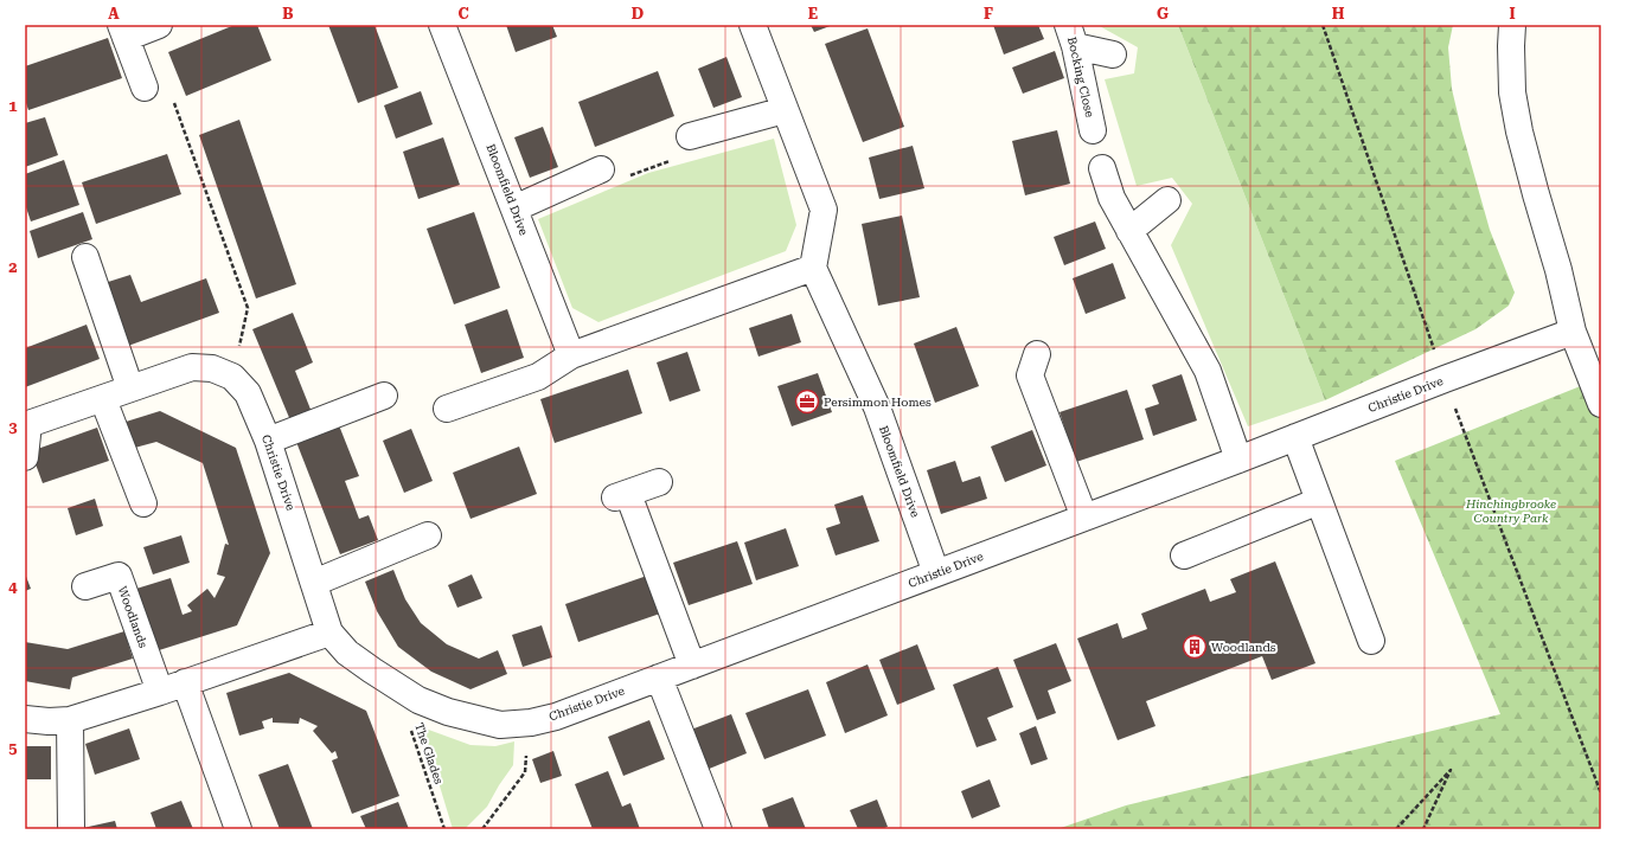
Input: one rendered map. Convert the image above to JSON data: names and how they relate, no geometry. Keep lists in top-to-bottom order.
{
  "streets": {
    "street": [
      "Bocking Close",
      "Bloomfield Drive",
      "Christie Drive",
      "Woodlands"
    ],
    "path": ["The Glades"]
  },
  "crossings": [
    ["Bloomfield Drive", "Christie Drive"],
    ["Christie Drive", "The Glades"]
  ],
  "parks": ["Hinchingbrooke Country Park"],
  "places": {
    "office": ["Persimmon Homes"],
    "building": ["Woodlands"]
  },
  "grid": {
    "columns": [
      "A",
      "B",
      "C",
      "D",
      "E",
      "F",
      "G",
      "H",
      "I"
    ],
    "rows": [
      "1",
      "2",
      "3",
      "4",
      "5"
    ]
  }
}
